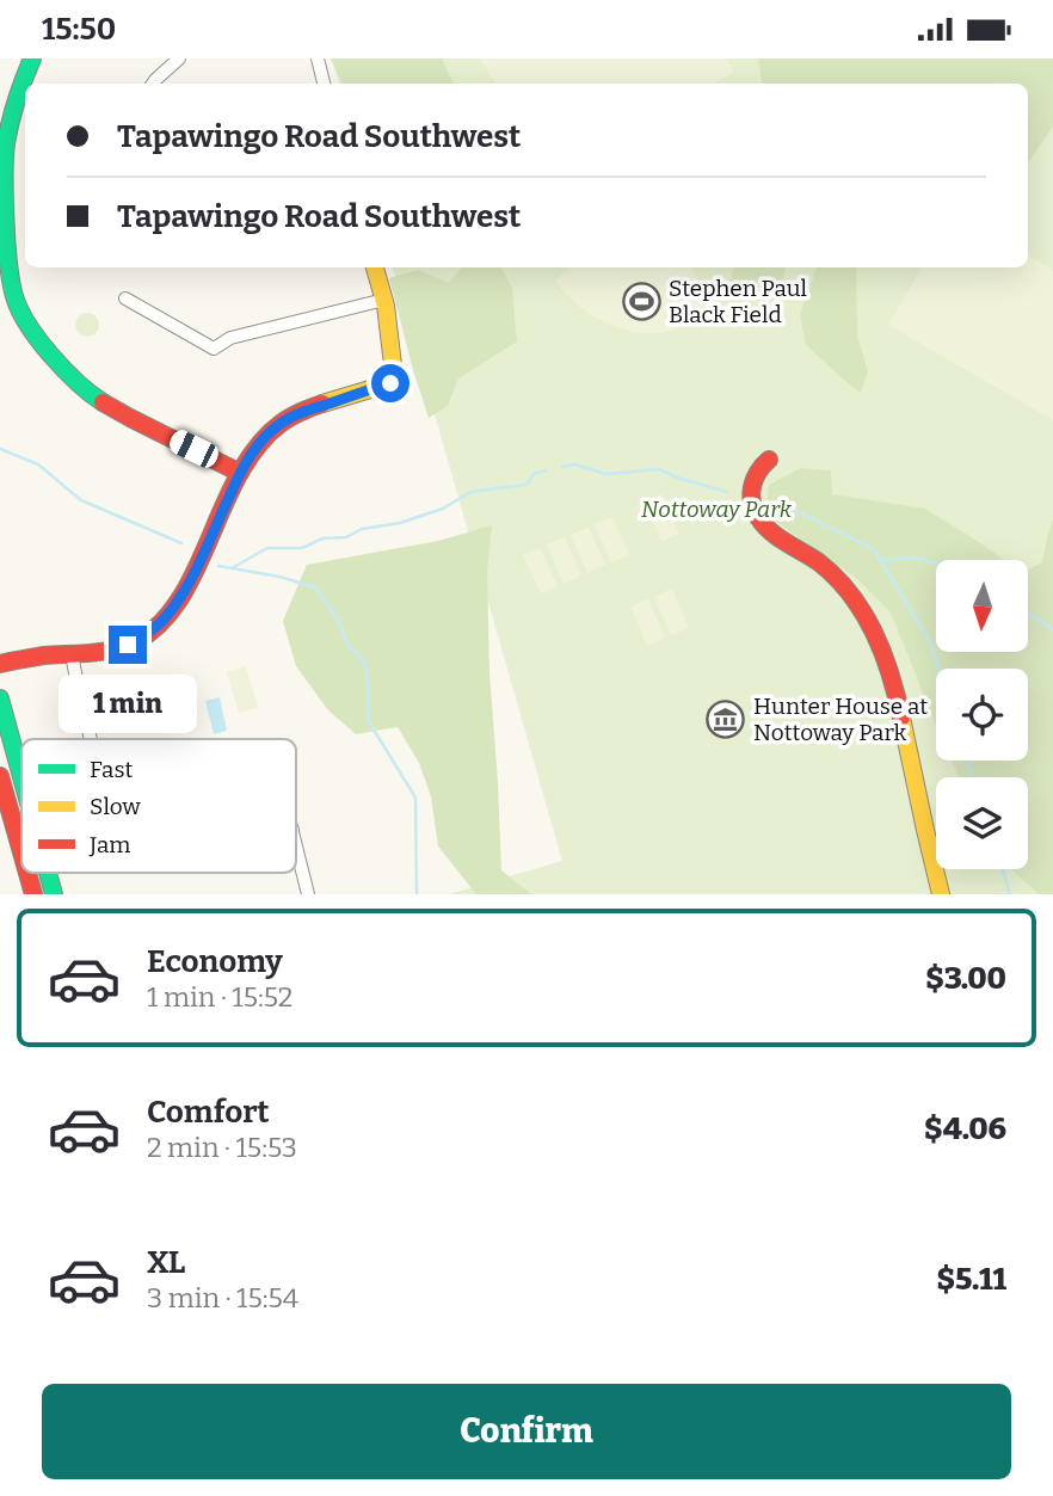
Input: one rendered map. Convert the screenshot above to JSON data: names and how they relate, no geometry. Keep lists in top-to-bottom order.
{
  "parks": ["Nottoway Park"],
  "places": {
    "sports": ["Stephen Paul Black Field"],
    "museum": ["Hunter House at Nottoway Park"]
  },
  "legend": ["Fast", "Slow", "Jam"],
  "north": "bottom",
  "page": {
    "status": "15:50",
    "banner": ["Tapawingo Road Southwest", "Tapawingo Road Southwest"],
    "bubble": "1 min",
    "list": [
      {
        "name": "Economy",
        "note": "1 min · 15:52",
        "value": "$3.00"
      },
      {
        "name": "Comfort",
        "note": "2 min · 15:53",
        "value": "$4.06"
      },
      {
        "name": "XL",
        "note": "3 min · 15:54",
        "value": "$5.11"
      }
    ],
    "buttons": "Confirm"
  }
}
